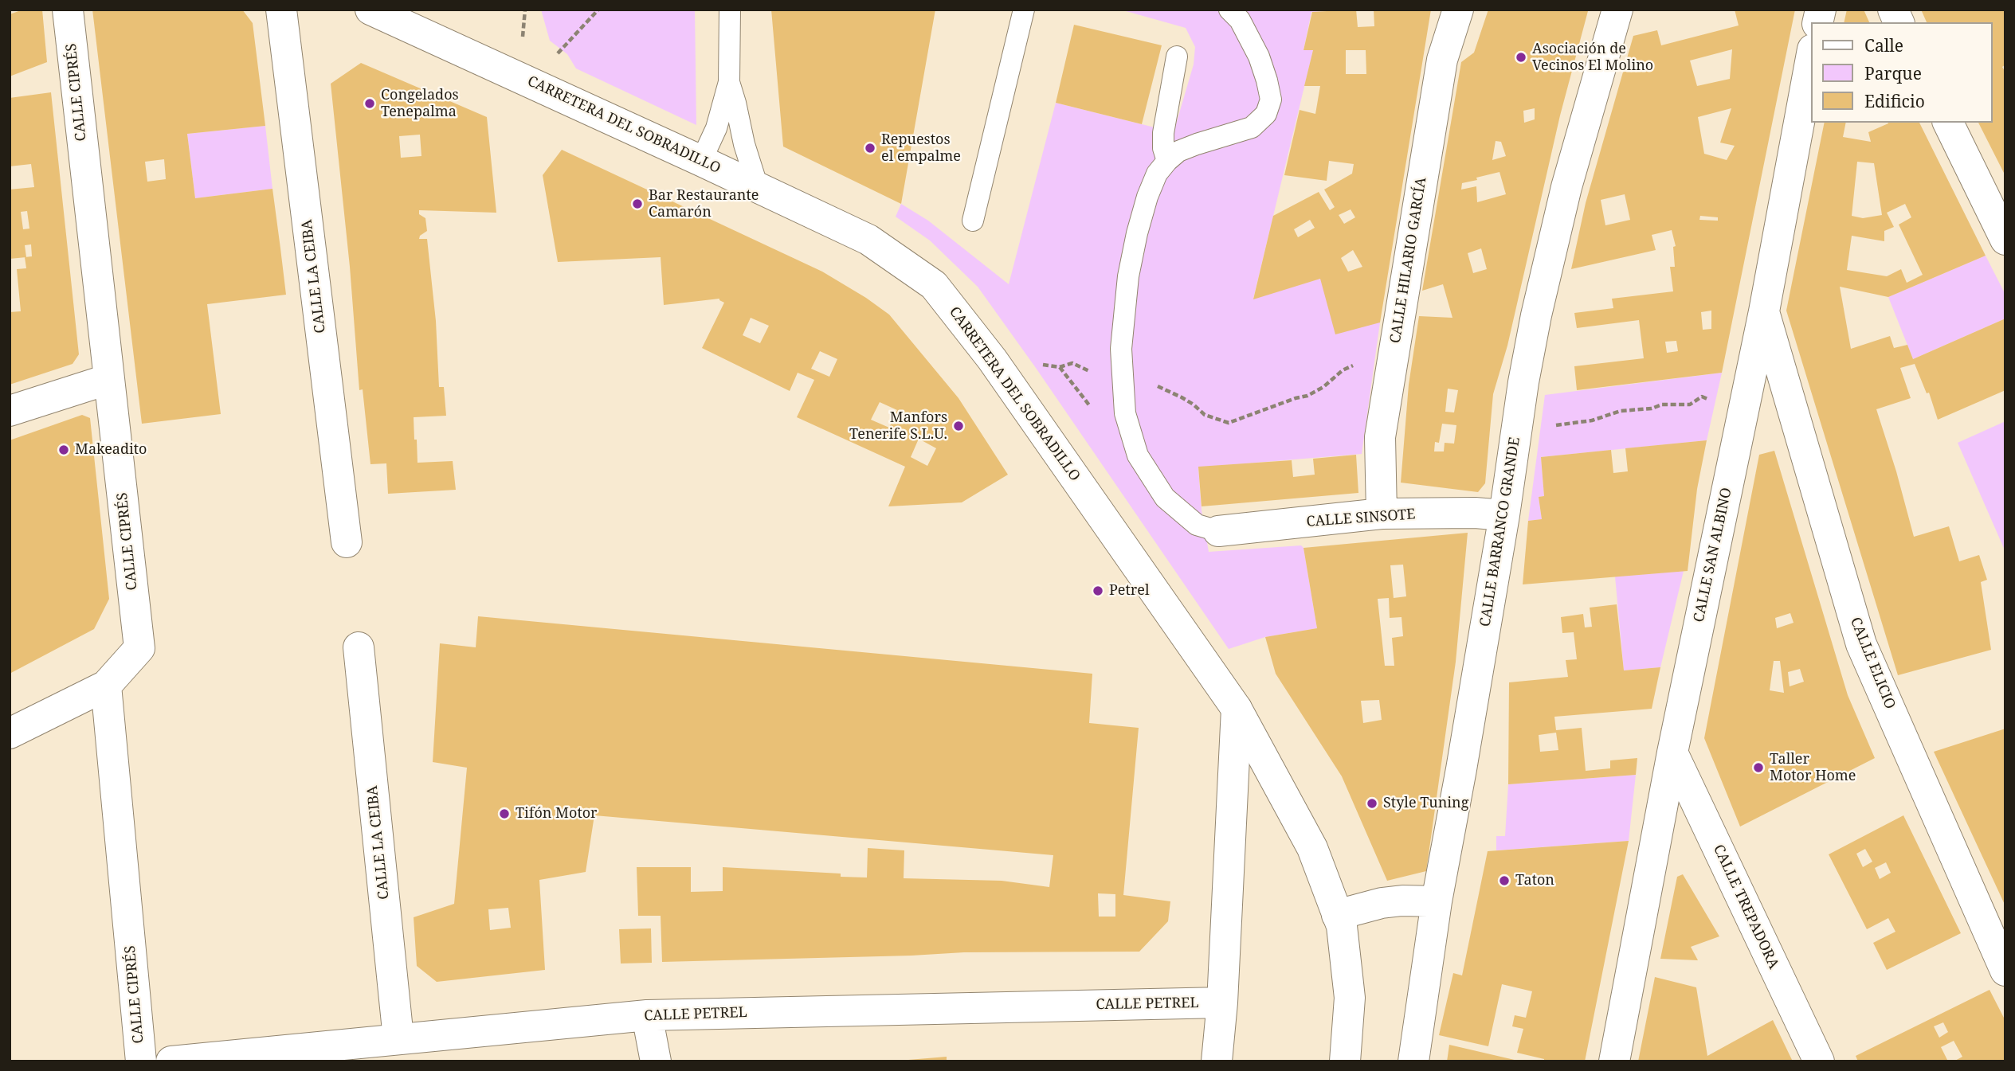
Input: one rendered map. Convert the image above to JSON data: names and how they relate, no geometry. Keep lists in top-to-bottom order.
{
  "streets": {
    "street": [
      "CALLE CIPRÉS",
      "CARRETERA DEL SOBRADILLO",
      "CALLE HILARIO GARCÍA",
      "CALLE LA CEIBA",
      "CALLE SINSOTE",
      "CALLE BARRANCO GRANDE",
      "CALLE SAN ALBINO",
      "CALLE ELICIO",
      "CALLE TREPADORA",
      "CALLE PETREL"
    ]
  },
  "crossings": [
    ["CALLE HILARIO GARCÍA", "CALLE SINSOTE"],
    ["CALLE LA CEIBA", "CALLE PETREL"],
    ["CALLE SINSOTE", "CALLE BARRANCO GRANDE"],
    ["CALLE SAN ALBINO", "CALLE ELICIO"],
    ["CALLE SAN ALBINO", "CALLE TREPADORA"]
  ],
  "places": [
    "Asociación de Vecinos El Molino",
    "Congelados Tenepalma",
    "Repuestos el empalme",
    "Bar Restaurante Camarón",
    "Manfors Tenerife S.L.U.",
    "Makeadito",
    "Petrel",
    "Taller Motor Home",
    "Style Tuning",
    "Tifón Motor",
    "Taton"
  ],
  "legend": ["Calle", "Parque", "Edificio"]
}
